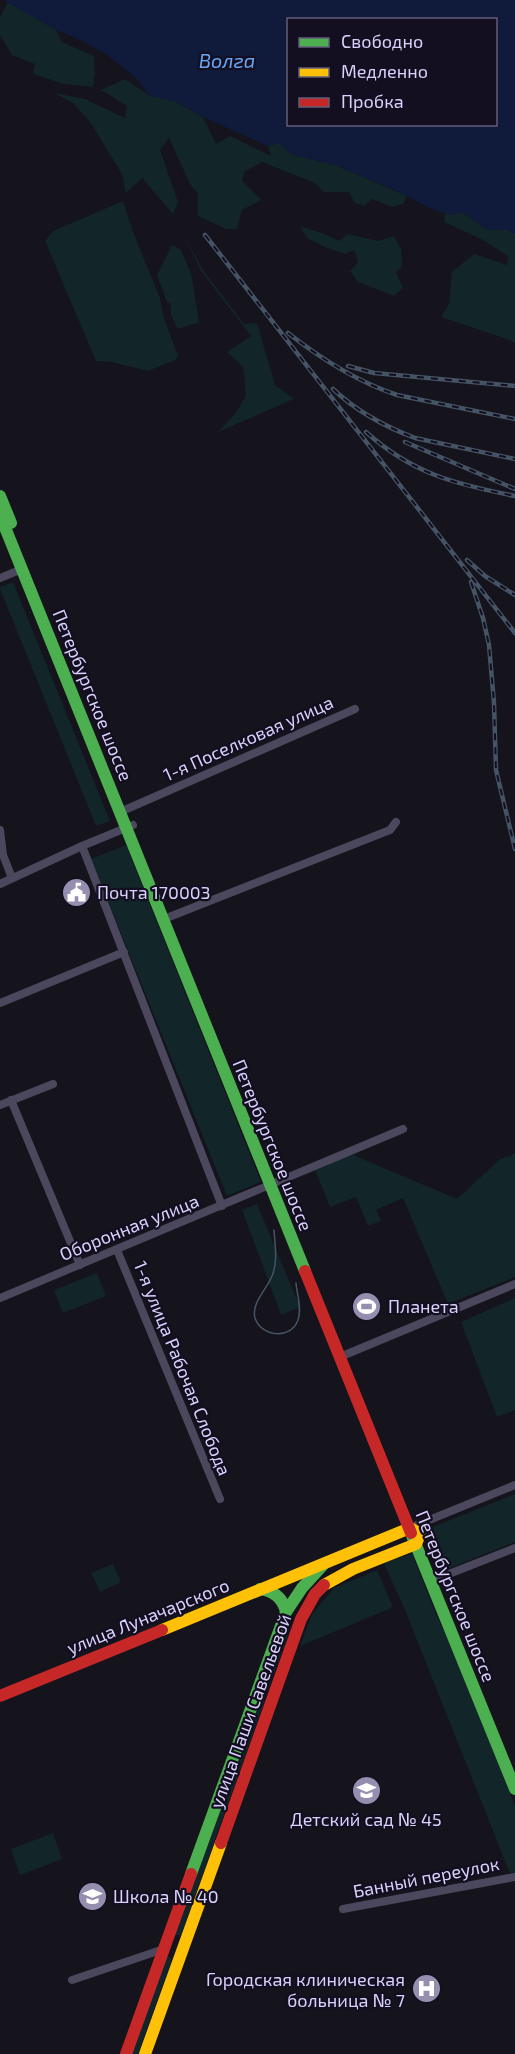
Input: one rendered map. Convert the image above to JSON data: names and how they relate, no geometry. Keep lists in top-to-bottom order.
{
  "streets": {
    "main road": ["Петербургское шоссе", "улица Луначарского", "улица Паши Савельевой"],
    "street": [
      "1-я Поселковая улица",
      "Оборонная улица",
      "1-я улица Рабочая Слобода",
      "Банный переулок"
    ]
  },
  "crossings": [
    ["Петербургское шоссе", "1-я Поселковая улица"],
    ["Петербургское шоссе", "Оборонная улица"],
    ["Петербургское шоссе", "улица Паши Савельевой"],
    ["Оборонная улица", "1-я улица Рабочая Слобода"],
    ["улица Луначарского", "улица Паши Савельевой"]
  ],
  "water": ["Волга"],
  "places": {
    "public building": ["Почта 170003"],
    "sports": ["Планета"],
    "school or university": ["Детский сад № 45", "Школа № 40"],
    "hospital": ["Городская клиническая больница № 7"]
  },
  "legend": ["Свободно", "Медленно", "Пробка"]
}
